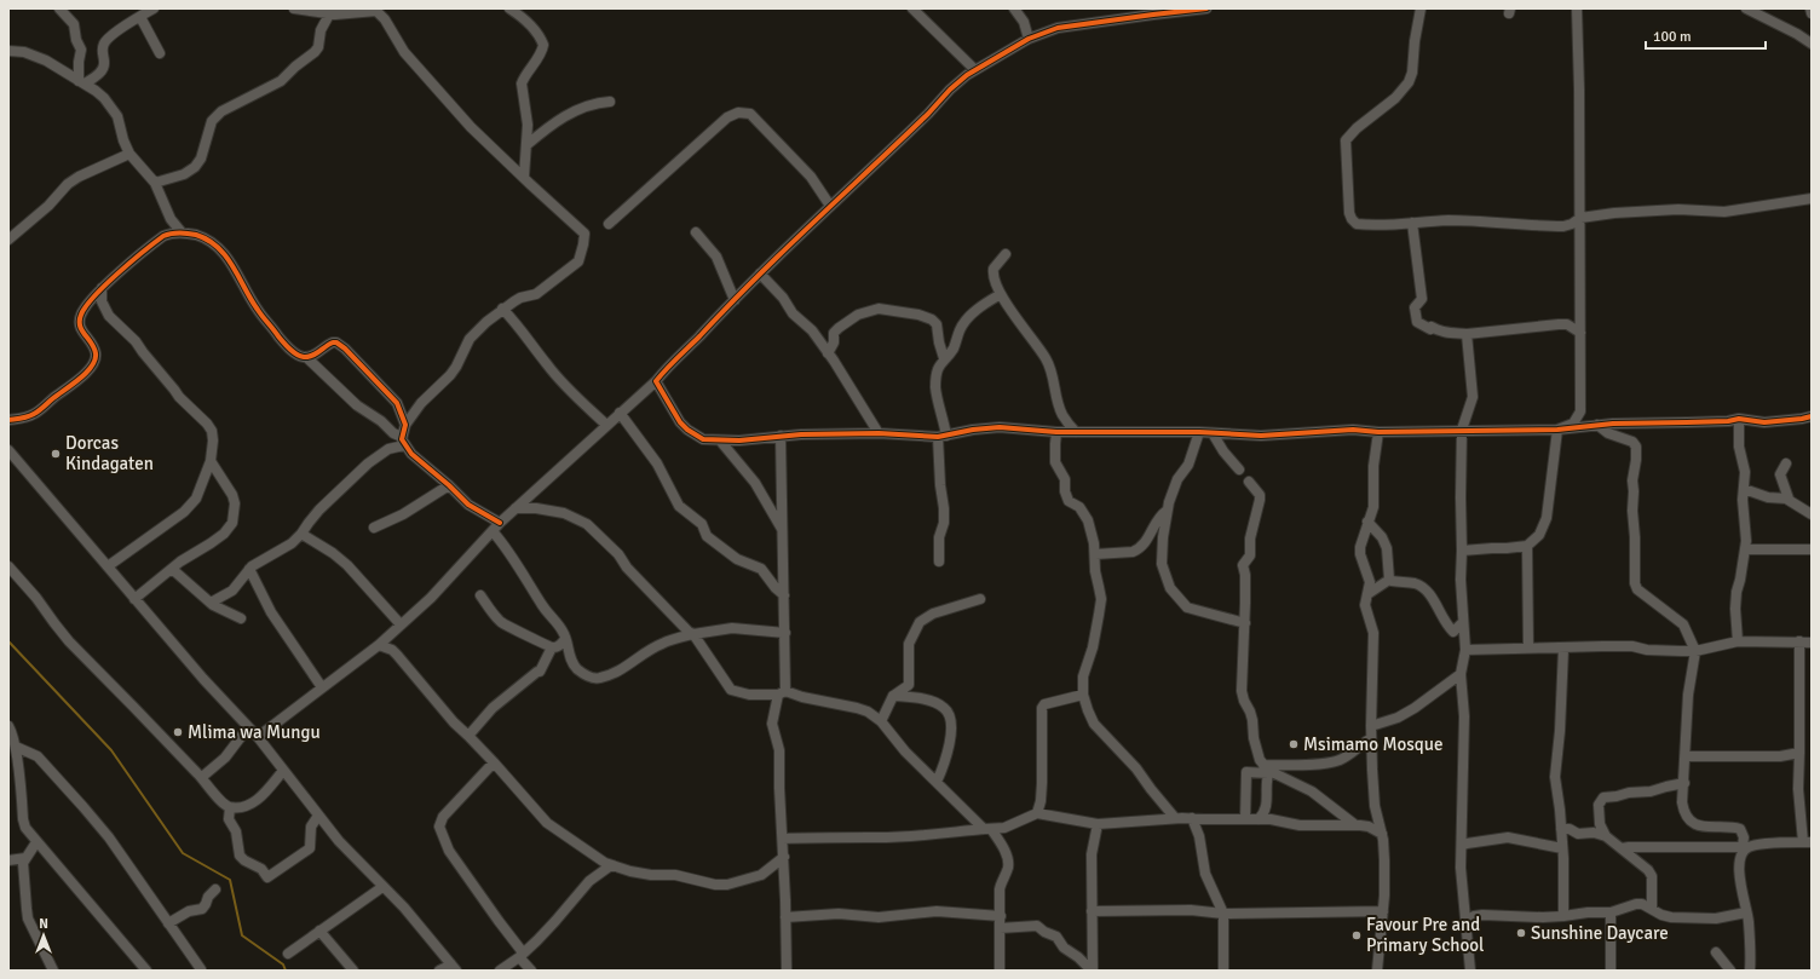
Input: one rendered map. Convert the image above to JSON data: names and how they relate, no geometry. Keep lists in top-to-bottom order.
{
  "places": [
    "Dorcas Kindagaten",
    "Mlima wa Mungu",
    "Msimamo Mosque",
    "Sunshine Daycare",
    "Favour Pre and Primary School"
  ],
  "scale_bar": "100 m",
  "north": "top"
}
